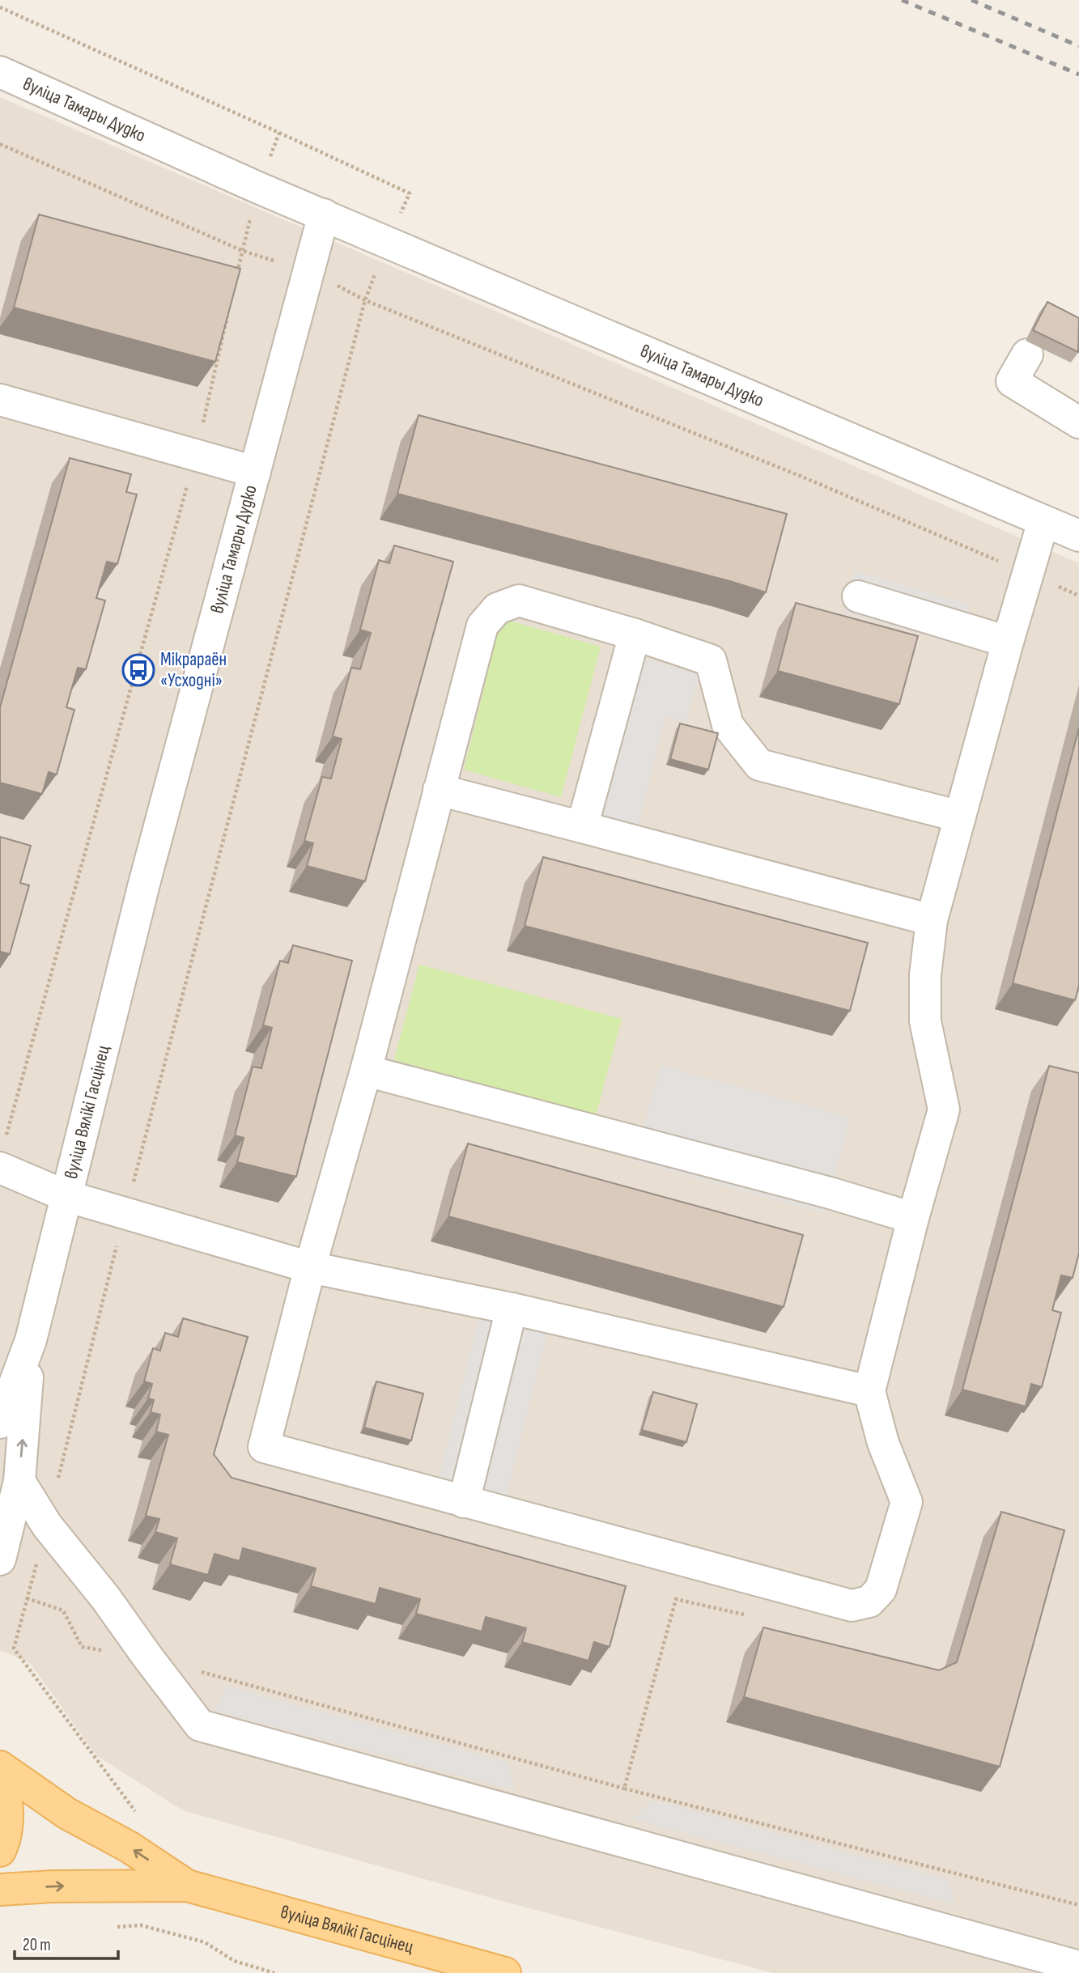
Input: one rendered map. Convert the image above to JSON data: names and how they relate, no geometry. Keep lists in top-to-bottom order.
{
  "streets": {
    "main road": ["вуліца Вялікі Гасцінец"],
    "street": ["вуліца Тамары Дудко"]
  },
  "crossings": [
    ["вуліца Тамары Дудко", "вуліца Вялікі Гасцінец"]
  ],
  "places": {
    "bus stop": ["Мікрараён «Усходні»"]
  },
  "scale_bar": "20 m"
}
